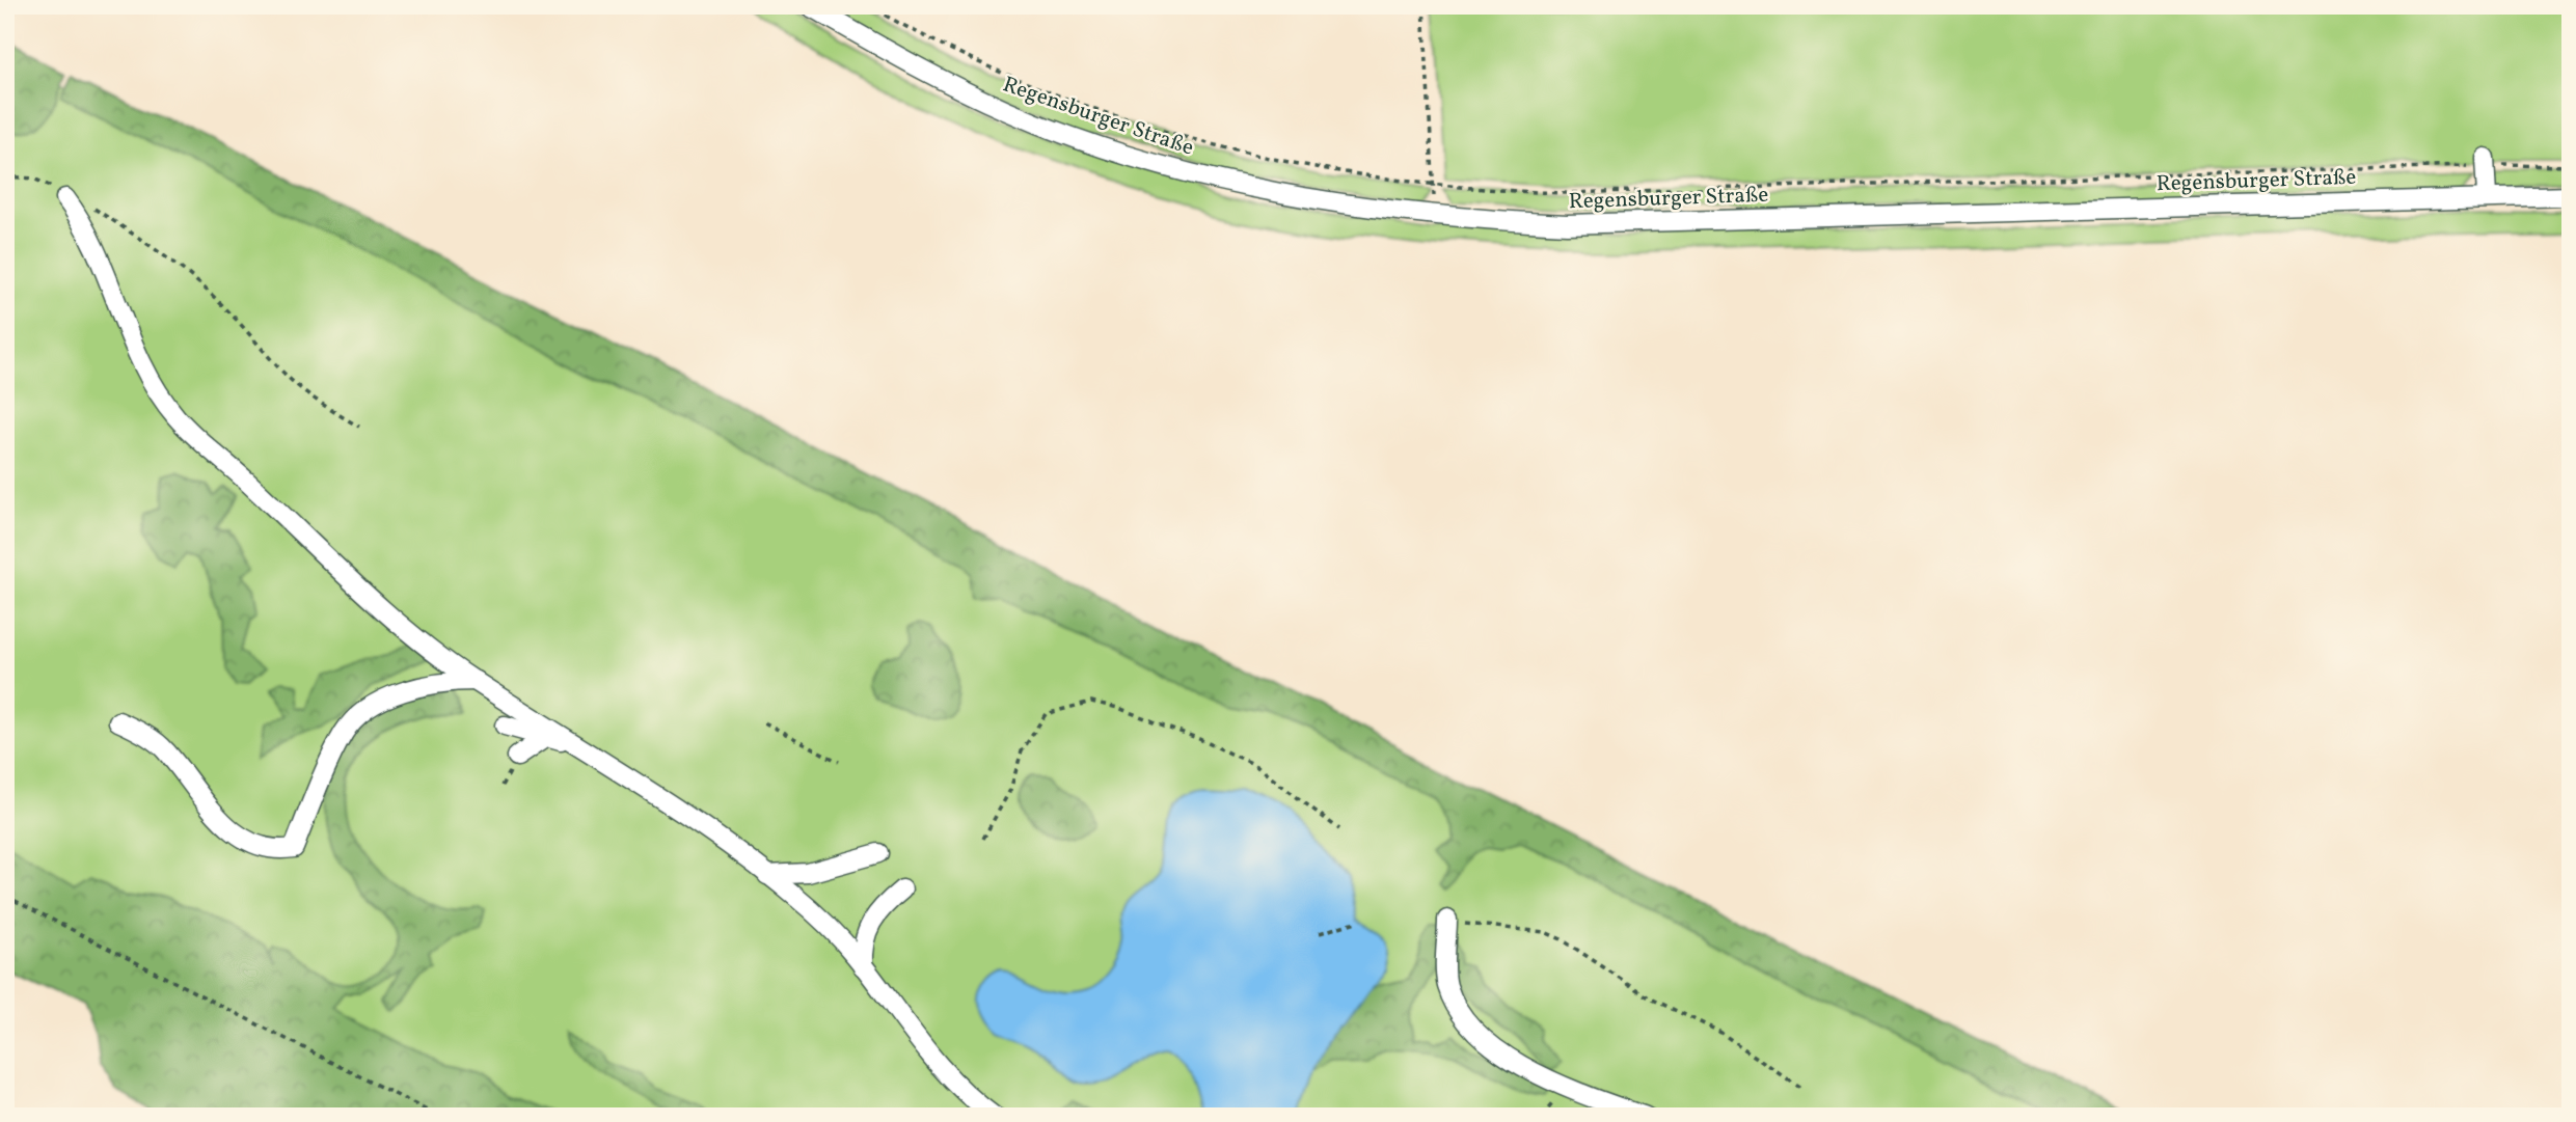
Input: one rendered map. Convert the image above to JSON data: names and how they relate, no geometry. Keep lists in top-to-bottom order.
{
  "streets": {
    "street": ["Regensburger Straße"]
  }
}
